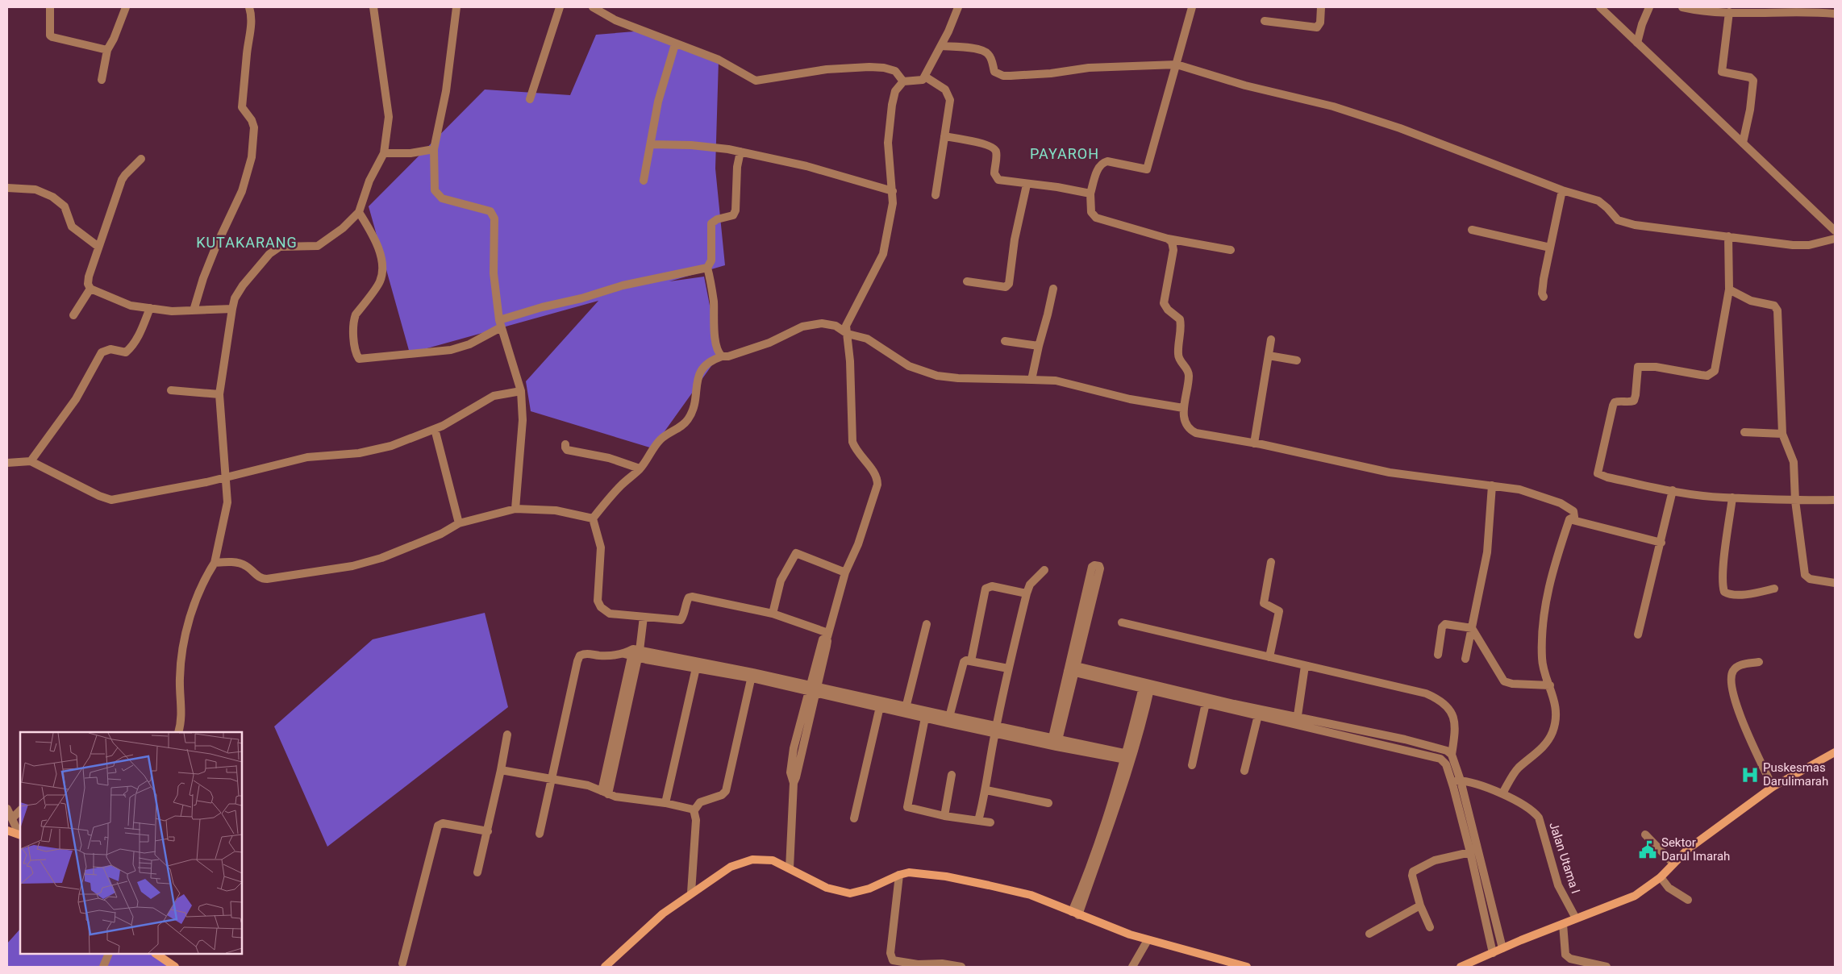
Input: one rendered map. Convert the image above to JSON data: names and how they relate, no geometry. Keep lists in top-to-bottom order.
{
  "streets": {
    "street": ["Jalan Utama I"]
  },
  "districts": ["PAYAROH", "KUTAKARANG"],
  "places": {
    "hospital": ["Puskesmas Darulimarah"],
    "public building": ["Sektor Darul Imarah"]
  }
}
